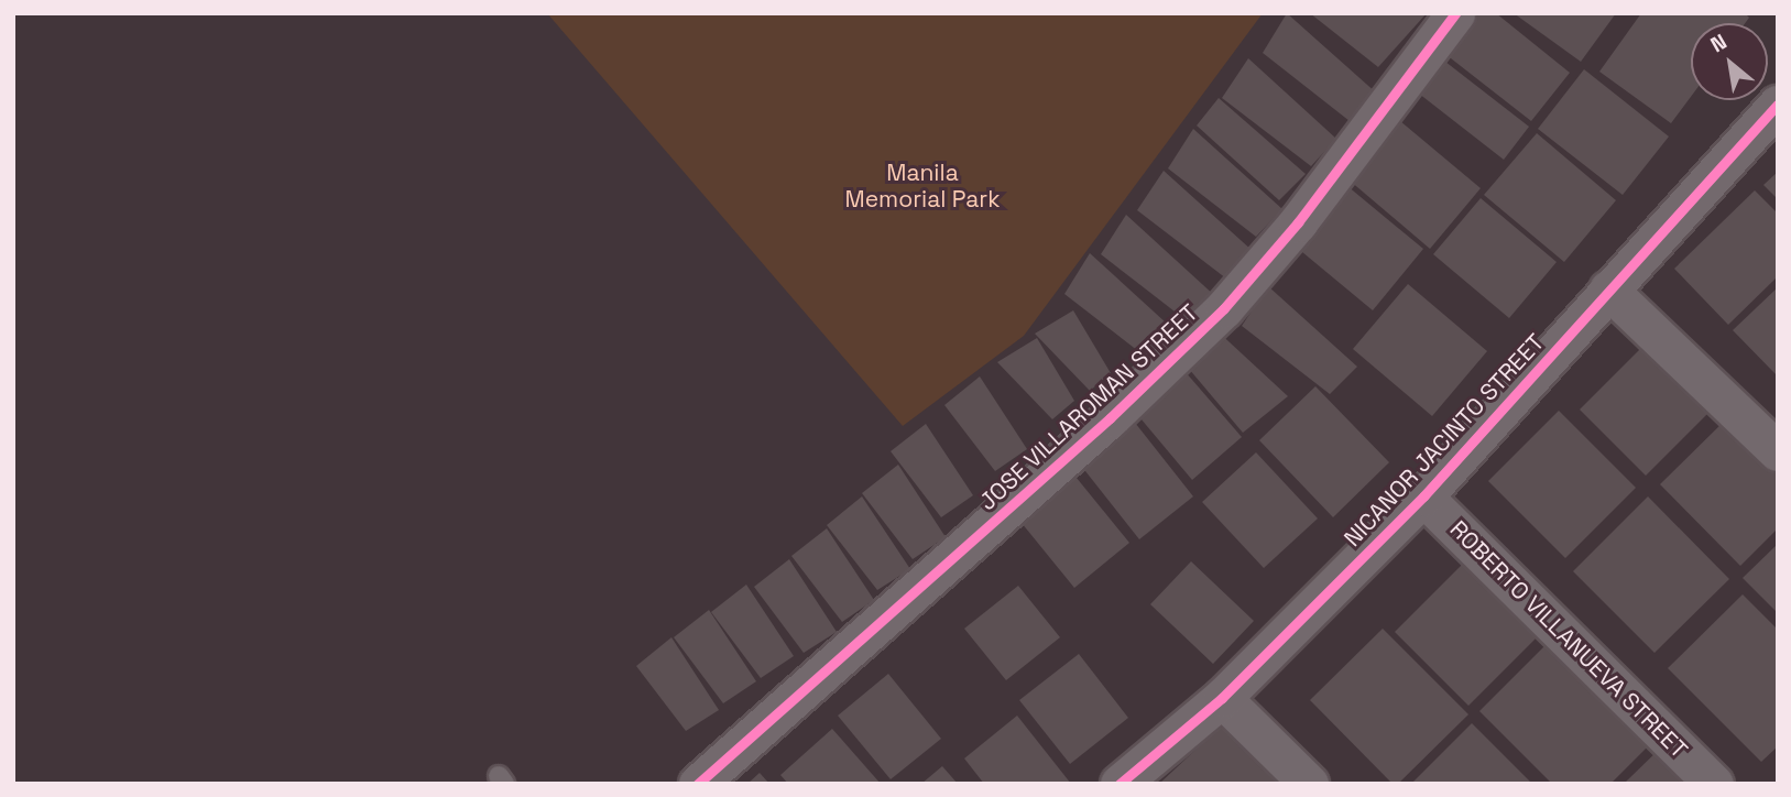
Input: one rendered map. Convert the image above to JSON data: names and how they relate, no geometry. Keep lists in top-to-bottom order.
{
  "streets": {
    "street": ["JOSE VILLAROMAN STREET", "NICANOR JACINTO STREET", "ROBERTO VILLANUEVA STREET"]
  },
  "crossings": [
    ["NICANOR JACINTO STREET", "ROBERTO VILLANUEVA STREET"]
  ],
  "parks": ["Manila Memorial Park"],
  "north": "top left"
}
